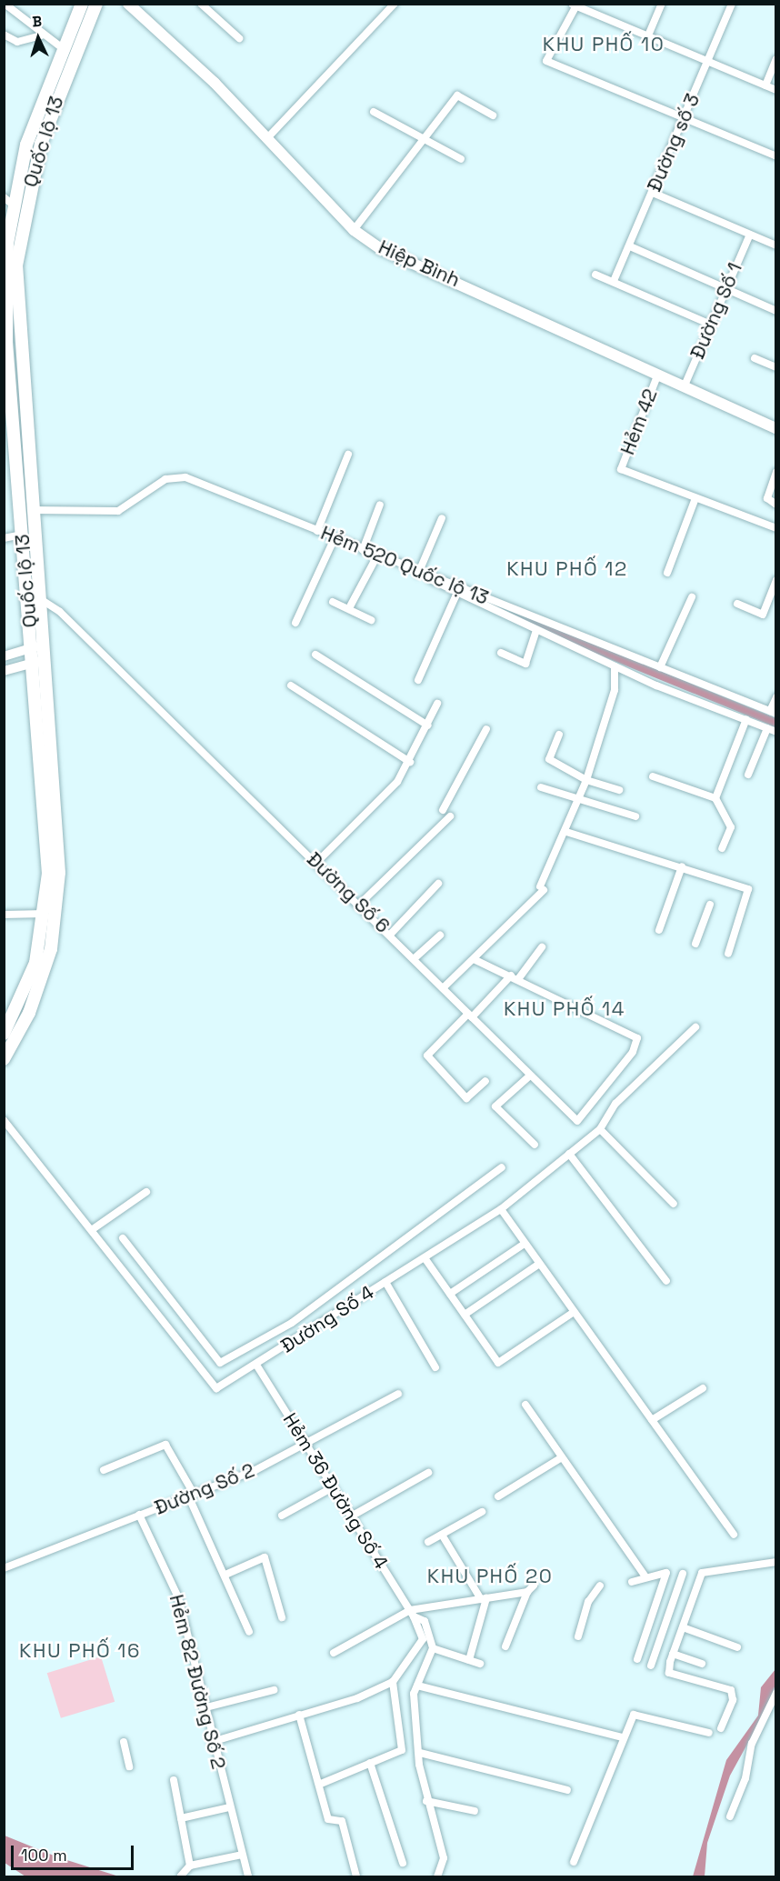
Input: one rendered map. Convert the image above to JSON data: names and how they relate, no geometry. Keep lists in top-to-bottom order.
{
  "streets": {
    "highway": ["Quốc lộ 13"],
    "main road": ["Hiệp Bình"],
    "street": [
      "Đường số 3",
      "Đường Số 1",
      "Hẻm 42",
      "Hẻm 520 Quốc lộ 13",
      "Đường Số 6",
      "Đường Số 4",
      "Đường Số 2",
      "Hẻm 36 Đường Số 4",
      "Hẻm 82 Đường Số 2"
    ]
  },
  "crossings": [
    ["Quốc lộ 13", "Hẻm 520 Quốc lộ 13"],
    ["Quốc lộ 13", "Đường Số 6"],
    ["Hiệp Bình", "Đường Số 1"],
    ["Hiệp Bình", "Hẻm 42"],
    ["Đường Số 4", "Hẻm 36 Đường Số 4"],
    ["Đường Số 2", "Hẻm 36 Đường Số 4"],
    ["Đường Số 2", "Hẻm 82 Đường Số 2"]
  ],
  "districts": [
    "KHU PHỐ 10",
    "KHU PHỐ 12",
    "KHU PHỐ 14",
    "KHU PHỐ 20",
    "KHU PHỐ 16"
  ],
  "scale_bar": "100 m",
  "north": "top"
}
